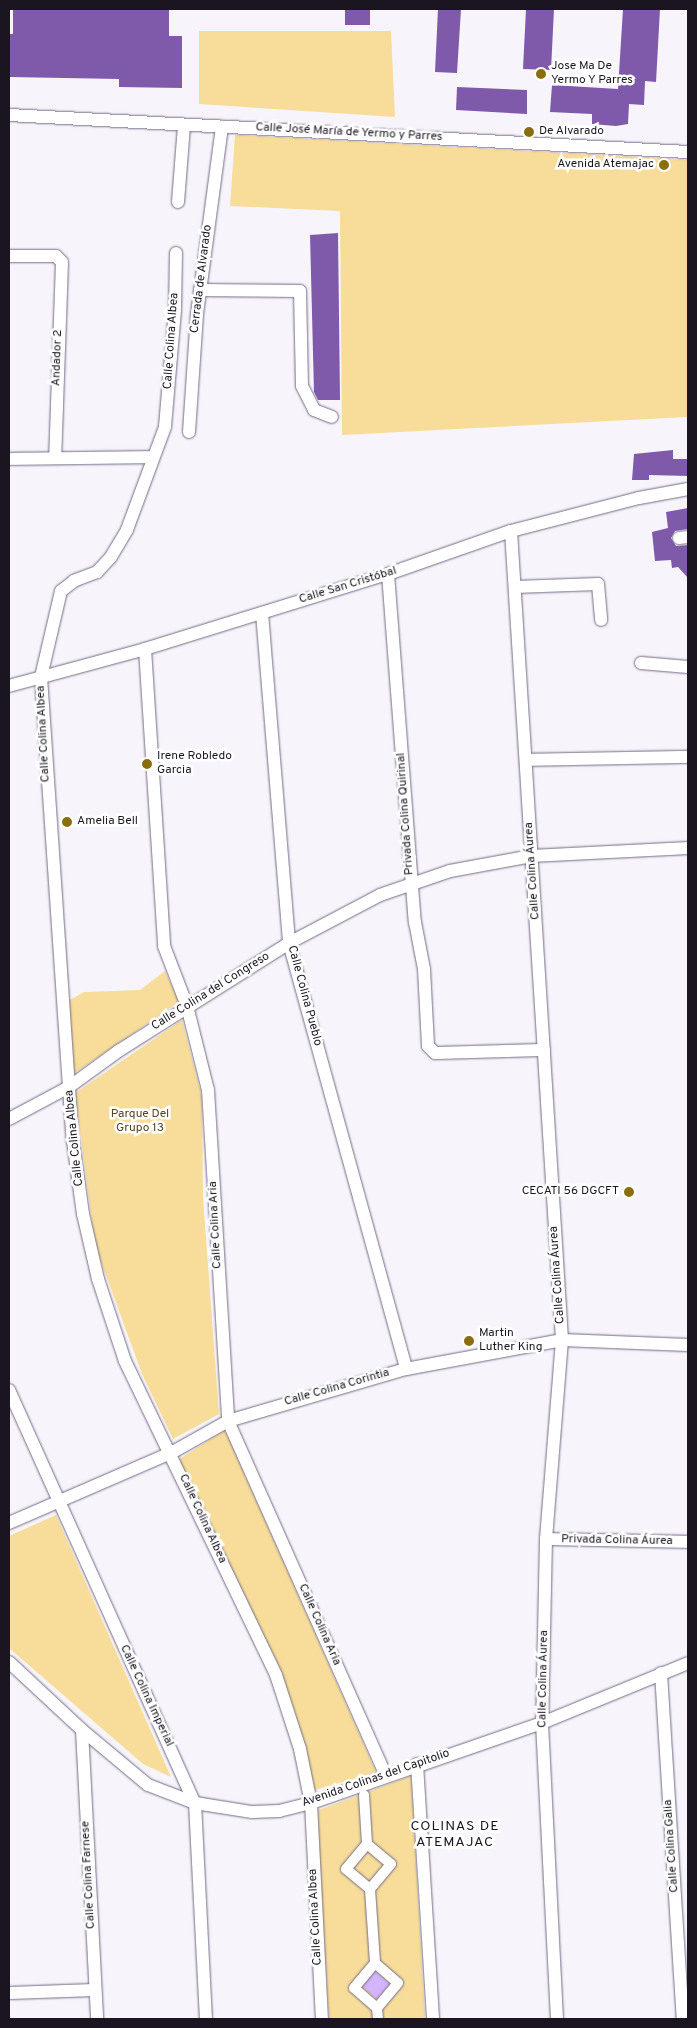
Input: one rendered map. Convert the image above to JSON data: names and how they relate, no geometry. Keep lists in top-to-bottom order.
{
  "streets": {
    "street": [
      "Calle José María de Yermo y Parres",
      "Cerrada de Alvarado",
      "Calle Colina Albea",
      "Andador 2",
      "Calle San Cristóbal",
      "Privada Colina Quirinal",
      "Calle Colina Áurea",
      "Calle Colina del Congreso",
      "Calle Colina Pueblo",
      "Calle Colina Aria",
      "Calle Colina Corintia",
      "Privada Colina Áurea",
      "Calle Colina Imperial",
      "Avenida Colinas del Capitolio",
      "Calle Colina Galia",
      "Calle Colina Farnese"
    ]
  },
  "crossings": [
    ["Calle José María de Yermo y Parres", "Cerrada de Alvarado"],
    ["Calle Colina Albea", "Calle San Cristóbal"],
    ["Calle Colina Albea", "Calle Colina del Congreso"],
    ["Calle Colina Albea", "Calle Colina Corintia"],
    ["Calle Colina Albea", "Avenida Colinas del Capitolio"],
    ["Calle San Cristóbal", "Privada Colina Quirinal"],
    ["Calle San Cristóbal", "Calle Colina Áurea"],
    ["Calle San Cristóbal", "Calle Colina Pueblo"],
    ["Calle San Cristóbal", "Calle Colina Aria"],
    ["Privada Colina Quirinal", "Calle Colina Áurea"],
    ["Privada Colina Quirinal", "Calle Colina del Congreso"],
    ["Calle Colina Áurea", "Calle Colina del Congreso"],
    ["Calle Colina Áurea", "Calle Colina Corintia"],
    ["Calle Colina Áurea", "Privada Colina Áurea"],
    ["Calle Colina Áurea", "Avenida Colinas del Capitolio"],
    ["Calle Colina del Congreso", "Calle Colina Pueblo"],
    ["Calle Colina del Congreso", "Calle Colina Aria"],
    ["Calle Colina Pueblo", "Calle Colina Corintia"],
    ["Calle Colina Aria", "Calle Colina Corintia"],
    ["Calle Colina Aria", "Avenida Colinas del Capitolio"],
    ["Calle Colina Corintia", "Calle Colina Imperial"],
    ["Calle Colina Imperial", "Avenida Colinas del Capitolio"],
    ["Avenida Colinas del Capitolio", "Calle Colina Galia"],
    ["Avenida Colinas del Capitolio", "Calle Colina Farnese"]
  ],
  "districts": ["COLINAS DE ATEMAJAC"],
  "parks": ["Parque Del Grupo 13"],
  "places": [
    "Jose Ma De Yermo Y Parres",
    "De Alvarado",
    "Avenida Atemajac",
    "Irene Robledo Garcia",
    "Amelia Bell",
    "CECATI 56 DGCFT",
    "Martin Luther King"
  ]
}
